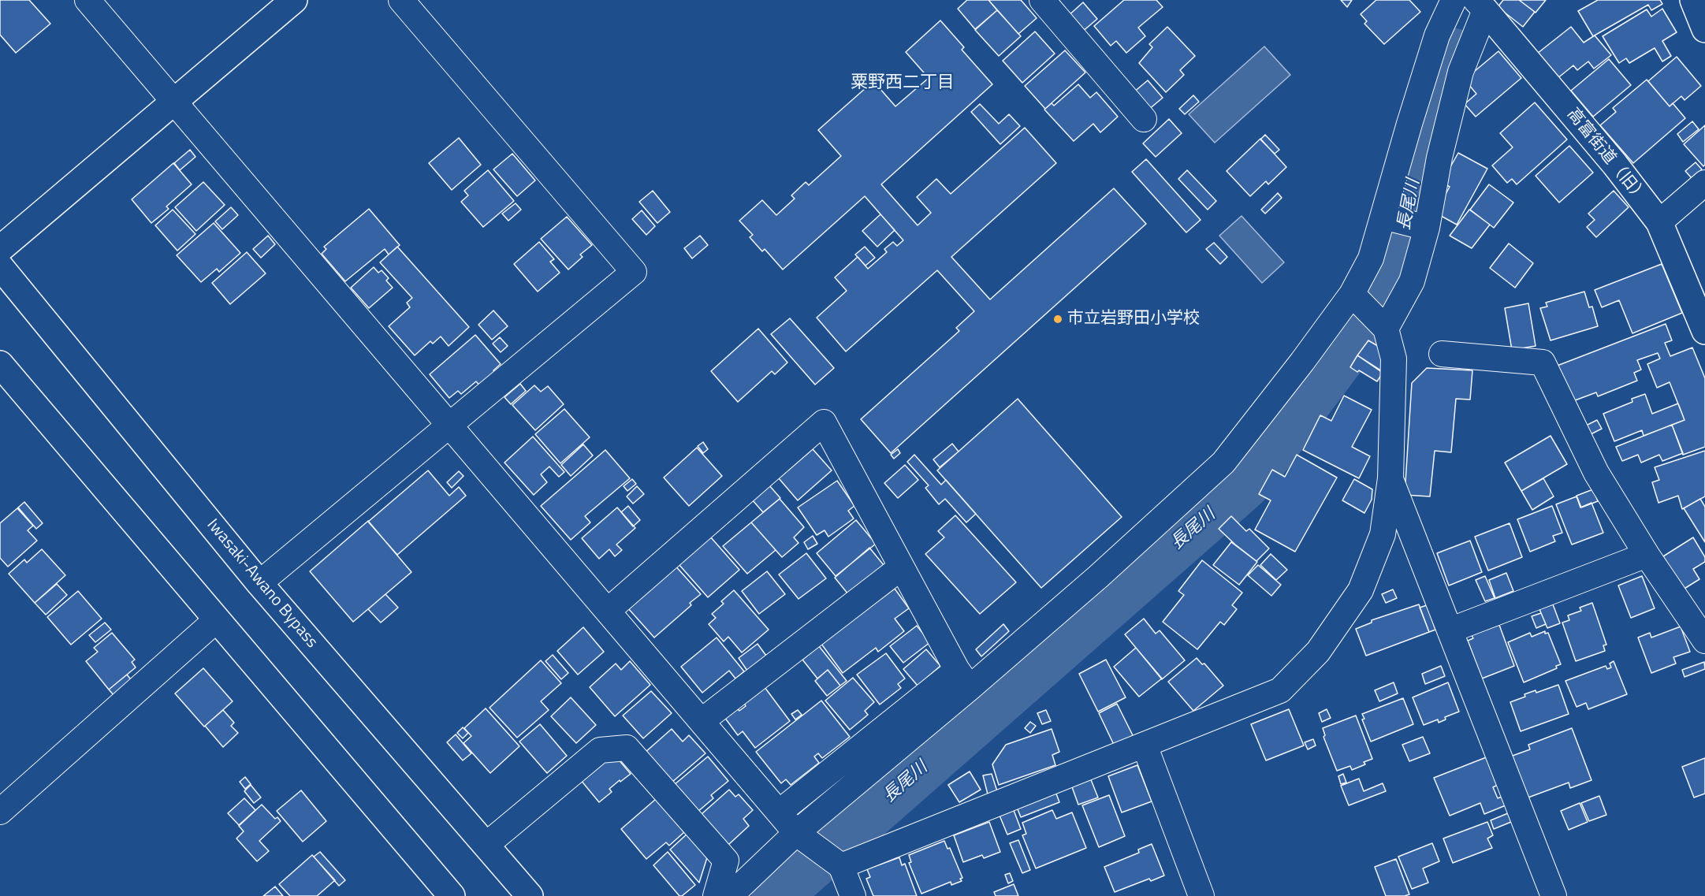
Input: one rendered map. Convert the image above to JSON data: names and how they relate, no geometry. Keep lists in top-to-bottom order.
{
  "streets": {
    "main road": ["高富街道（旧）", "Iwasaki-Awano Bypass"]
  },
  "districts": ["粟野西二丁目"],
  "water": ["長尾川"],
  "places": ["市立岩野田小学校"]
}
